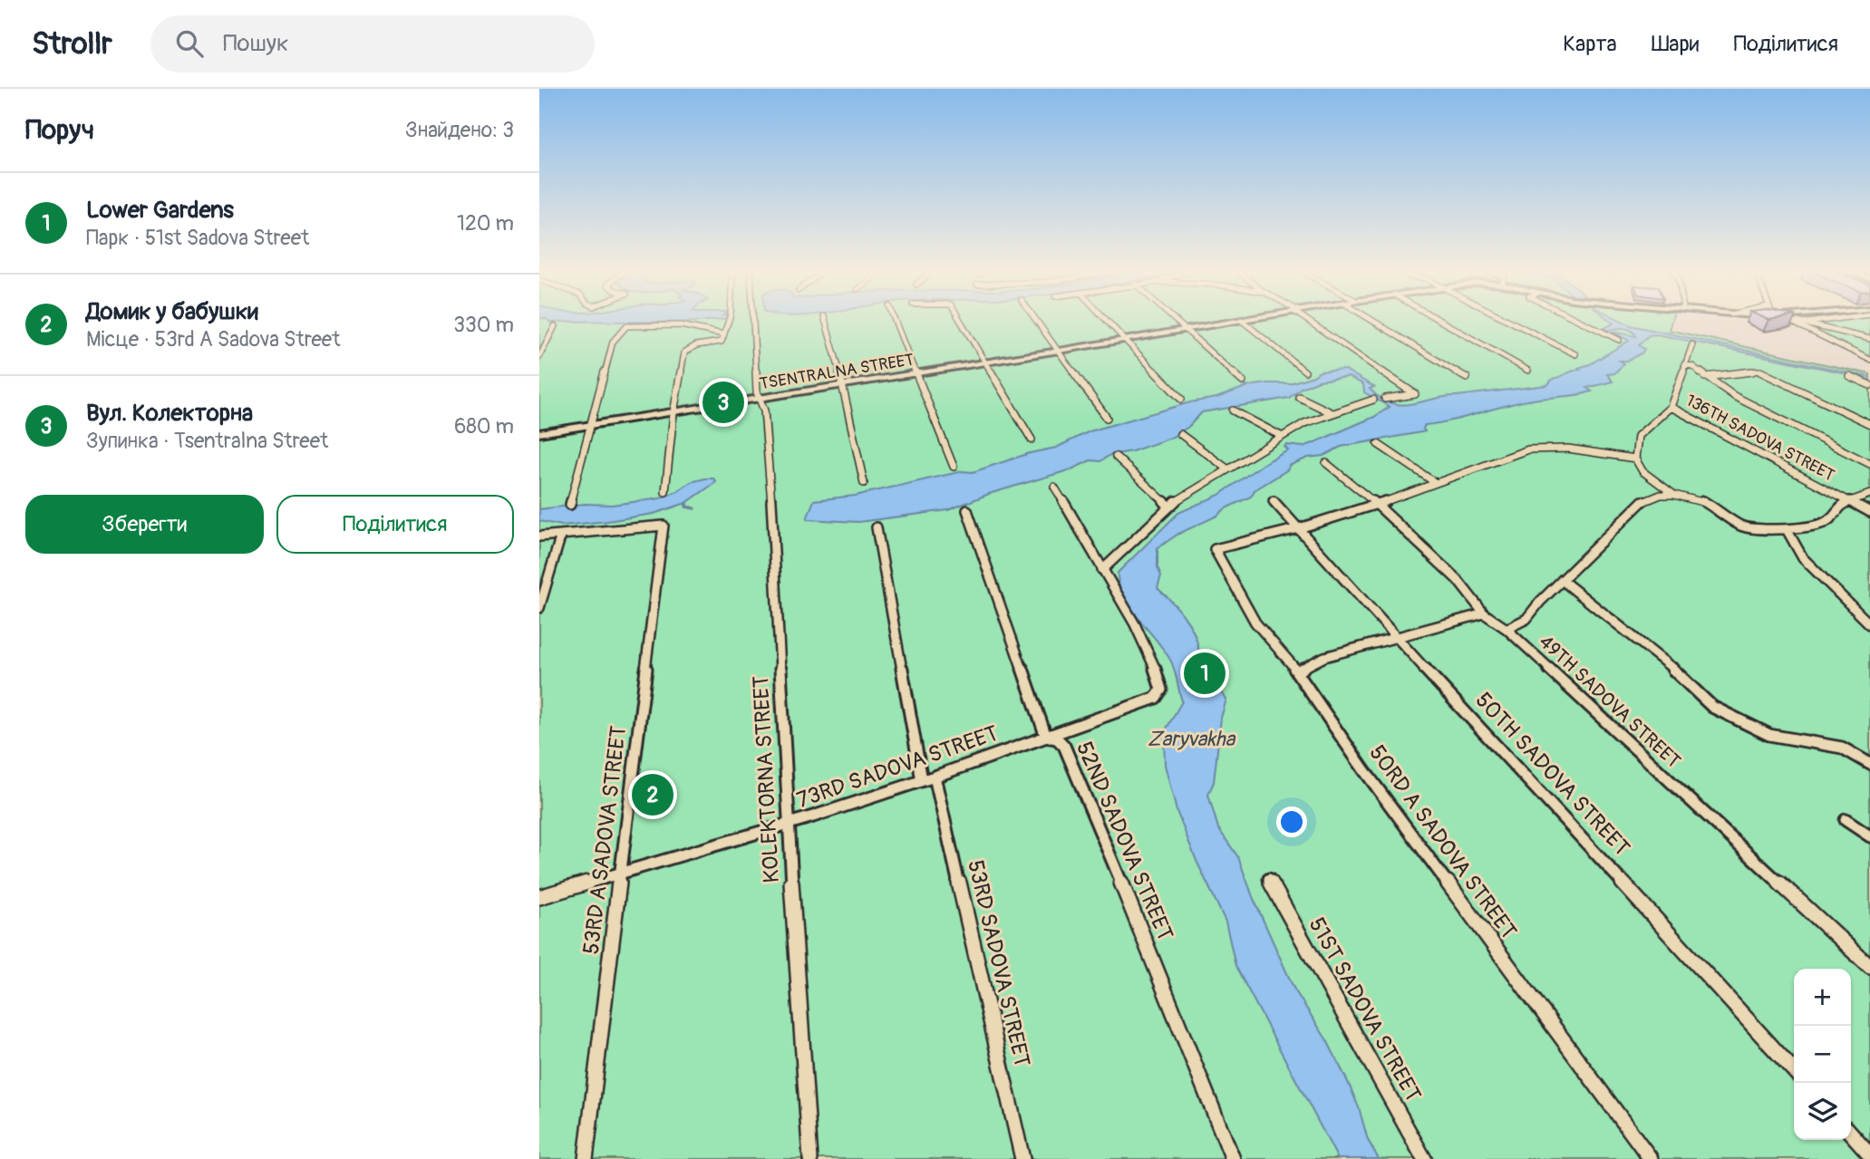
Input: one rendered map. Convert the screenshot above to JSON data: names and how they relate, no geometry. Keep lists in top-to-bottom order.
{
  "streets": {
    "street": [
      "TSENTRALNA STREET",
      "136TH SADOVA STREET",
      "49TH SADOVA STREET",
      "73RD SADOVA STREET",
      "50TH SADOVA STREET",
      "KOLEKTORNA STREET",
      "53RD A SADOVA STREET",
      "52ND SADOVA STREET",
      "50RD A SADOVA STREET",
      "53RD SADOVA STREET",
      "51ST SADOVA STREET"
    ]
  },
  "crossings": [
    ["TSENTRALNA STREET", "KOLEKTORNA STREET"],
    ["73RD SADOVA STREET", "KOLEKTORNA STREET"],
    ["73RD SADOVA STREET", "53RD A SADOVA STREET"],
    ["73RD SADOVA STREET", "52ND SADOVA STREET"],
    ["73RD SADOVA STREET", "53RD SADOVA STREET"],
    ["50TH SADOVA STREET", "50RD A SADOVA STREET"]
  ],
  "water": ["Zaryvakha"],
  "page": {
    "header": "Strollr",
    "search": "Пошук",
    "nav": ["Карта", "Шари", "Поділитися"],
    "heading": ["Поруч", "Знайдено: 3"],
    "list": [
      {
        "mark": "1",
        "name": "Lower Gardens",
        "note": "Парк · 51st Sadova Street",
        "value": "120 m"
      },
      {
        "mark": "2",
        "name": "Домик у бабушки",
        "note": "Місце · 53rd A Sadova Street",
        "value": "330 m"
      },
      {
        "mark": "3",
        "name": "Вул. Колекторна",
        "note": "Зупинка · Tsentralna Street",
        "value": "680 m"
      }
    ],
    "pins": ["3", "1", "2"],
    "buttons": ["Зберегти", "Поділитися"],
    "map_buttons": ["+", "−"]
  }
}
